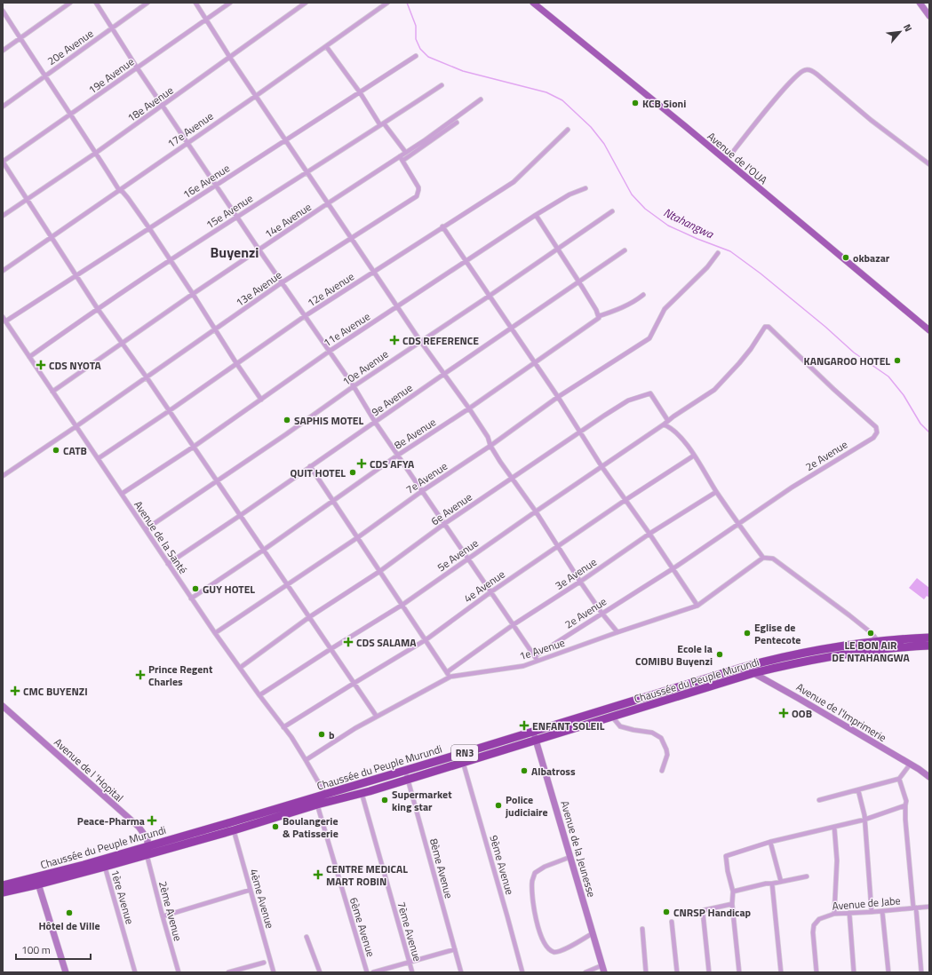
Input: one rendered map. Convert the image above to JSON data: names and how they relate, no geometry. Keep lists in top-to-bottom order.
{
  "streets": {
    "highway": ["Chaussée du Peuple Murundi", "RN3"],
    "main road": ["Avenue de l'OUA"],
    "street": [
      "20e Avenue",
      "19e Avenue",
      "18e Avenue",
      "17e Avenue",
      "16e Avenue",
      "15e Avenue",
      "14e Avenue",
      "13e Avenue",
      "12e Avenue",
      "11e Avenue",
      "10e Avenue",
      "9e Avenue",
      "8e Avenue",
      "2e Avenue",
      "7e Avenue",
      "6e Avenue",
      "Avenue de la Santé",
      "5e Avenue",
      "3e Avenue",
      "4e Avenue",
      "1e Avenue",
      "Avenue de l'Imprimerie",
      "Avenue de l 'Hopital",
      "Avenue de la Jeunesse",
      "9ème Avenue",
      "8ème Avenue",
      "1ère Avenue",
      "4ème Avenue",
      "Avenue de Jabe",
      "2ème Avenue",
      "6ème Avenue",
      "7ème Avenue"
    ]
  },
  "crossings": [
    ["16e Avenue", "Avenue de la Santé"],
    ["15e Avenue", "Avenue de la Santé"],
    ["14e Avenue", "13e Avenue"],
    ["14e Avenue", "Avenue de la Santé"],
    ["13e Avenue", "Avenue de la Santé"],
    ["12e Avenue", "Avenue de la Santé"],
    ["11e Avenue", "Avenue de la Santé"],
    ["10e Avenue", "Avenue de la Santé"],
    ["9e Avenue", "Avenue de la Santé"],
    ["8e Avenue", "Avenue de la Santé"],
    ["2e Avenue", "6e Avenue"],
    ["2e Avenue", "5e Avenue"],
    ["7e Avenue", "Avenue de la Santé"],
    ["6e Avenue", "Avenue de la Santé"],
    ["Avenue de la Santé", "5e Avenue"],
    ["Avenue de la Santé", "4e Avenue"],
    ["Avenue de la Santé", "1e Avenue"],
    ["Avenue de la Santé", "Chaussée du Peuple Murundi"],
    ["Chaussée du Peuple Murundi", "Avenue de l'Imprimerie"],
    ["Chaussée du Peuple Murundi", "Avenue de l 'Hopital"],
    ["Chaussée du Peuple Murundi", "Avenue de la Jeunesse"],
    ["Chaussée du Peuple Murundi", "9ème Avenue"],
    ["Chaussée du Peuple Murundi", "8ème Avenue"],
    ["Chaussée du Peuple Murundi", "1ère Avenue"],
    ["Chaussée du Peuple Murundi", "4ème Avenue"],
    ["Chaussée du Peuple Murundi", "2ème Avenue"],
    ["Chaussée du Peuple Murundi", "6ème Avenue"],
    ["Chaussée du Peuple Murundi", "7ème Avenue"],
    ["Avenue de l 'Hopital", "2ème Avenue"]
  ],
  "districts": ["Buyenzi"],
  "water": ["Ntahangwa"],
  "places": {
    "other": [
      "KCB Sioni",
      "okbazar",
      "KANGAROO HOTEL",
      "SAPHIS MOTEL",
      "CATB",
      "QUIT HOTEL",
      "GUY HOTEL",
      "Eglise de Pentecote",
      "LE BON AIR DE NTAHANGWA",
      "Ecole la COMIBU Buyenzi",
      "b",
      "Albatross",
      "Supermarket king star",
      "Police judiciaire",
      "Boulangerie & Patisserie",
      "CNRSP Handicap",
      "Hôtel de Ville"
    ],
    "health": [
      "CDS REFERENCE",
      "CDS NYOTA",
      "CDS AFYA",
      "CDS SALAMA",
      "Prince Regent Charles",
      "CMC BUYENZI",
      "OOB",
      "ENFANT SOLEIL",
      "Peace-Pharma",
      "CENTRE MEDICAL MART ROBIN"
    ]
  },
  "scale_bar": "100 m",
  "north": "top right"
}
